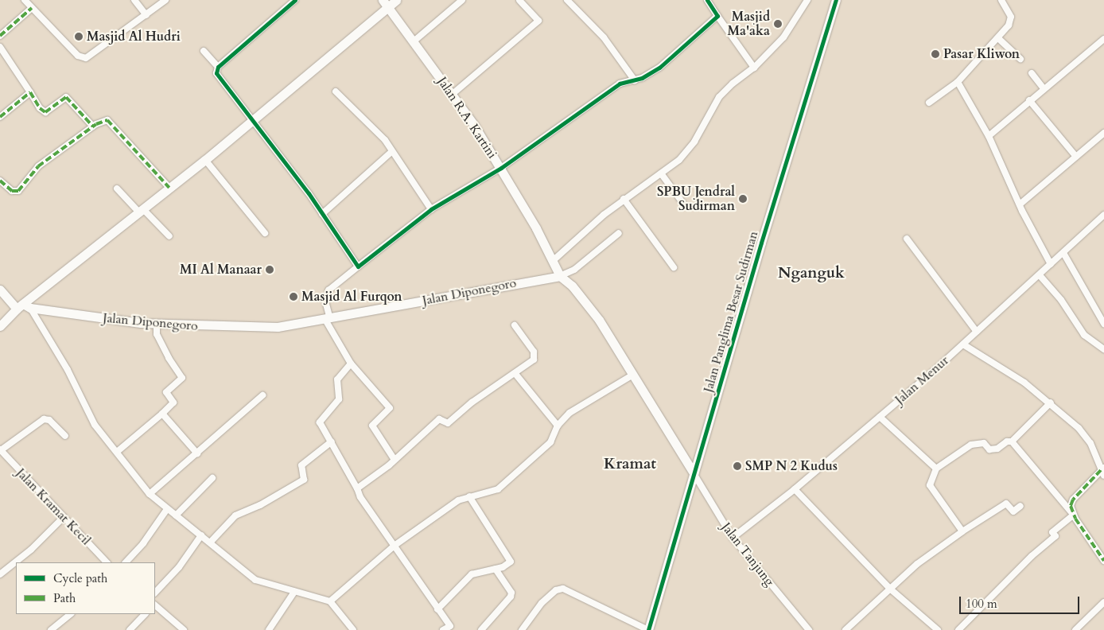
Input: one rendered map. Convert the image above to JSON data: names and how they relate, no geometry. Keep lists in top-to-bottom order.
{
  "streets": {
    "main road": ["Jalan R.A. Kartini", "Jalan Diponegoro", "Jalan Panglima Besar Sudirman"],
    "street": ["Jalan Menur", "Jalan Kramat Kecil", "Jalan Tanjung"]
  },
  "crossings": [
    ["Jalan R.A. Kartini", "Jalan Diponegoro"],
    ["Jalan Panglima Besar Sudirman", "Jalan Tanjung"],
    ["Jalan Menur", "Jalan Tanjung"]
  ],
  "districts": ["Nganguk", "Kramat"],
  "places": [
    "Masjid Ma'aka",
    "Masjid Al Hudri",
    "Pasar Kliwon",
    "SPBU Jendral Sudirman",
    "MI Al Manaar",
    "Masjid Al Furqon",
    "SMP N 2 Kudus"
  ],
  "legend": ["Cycle path", "Path"],
  "scale_bar": "100 m"
}
